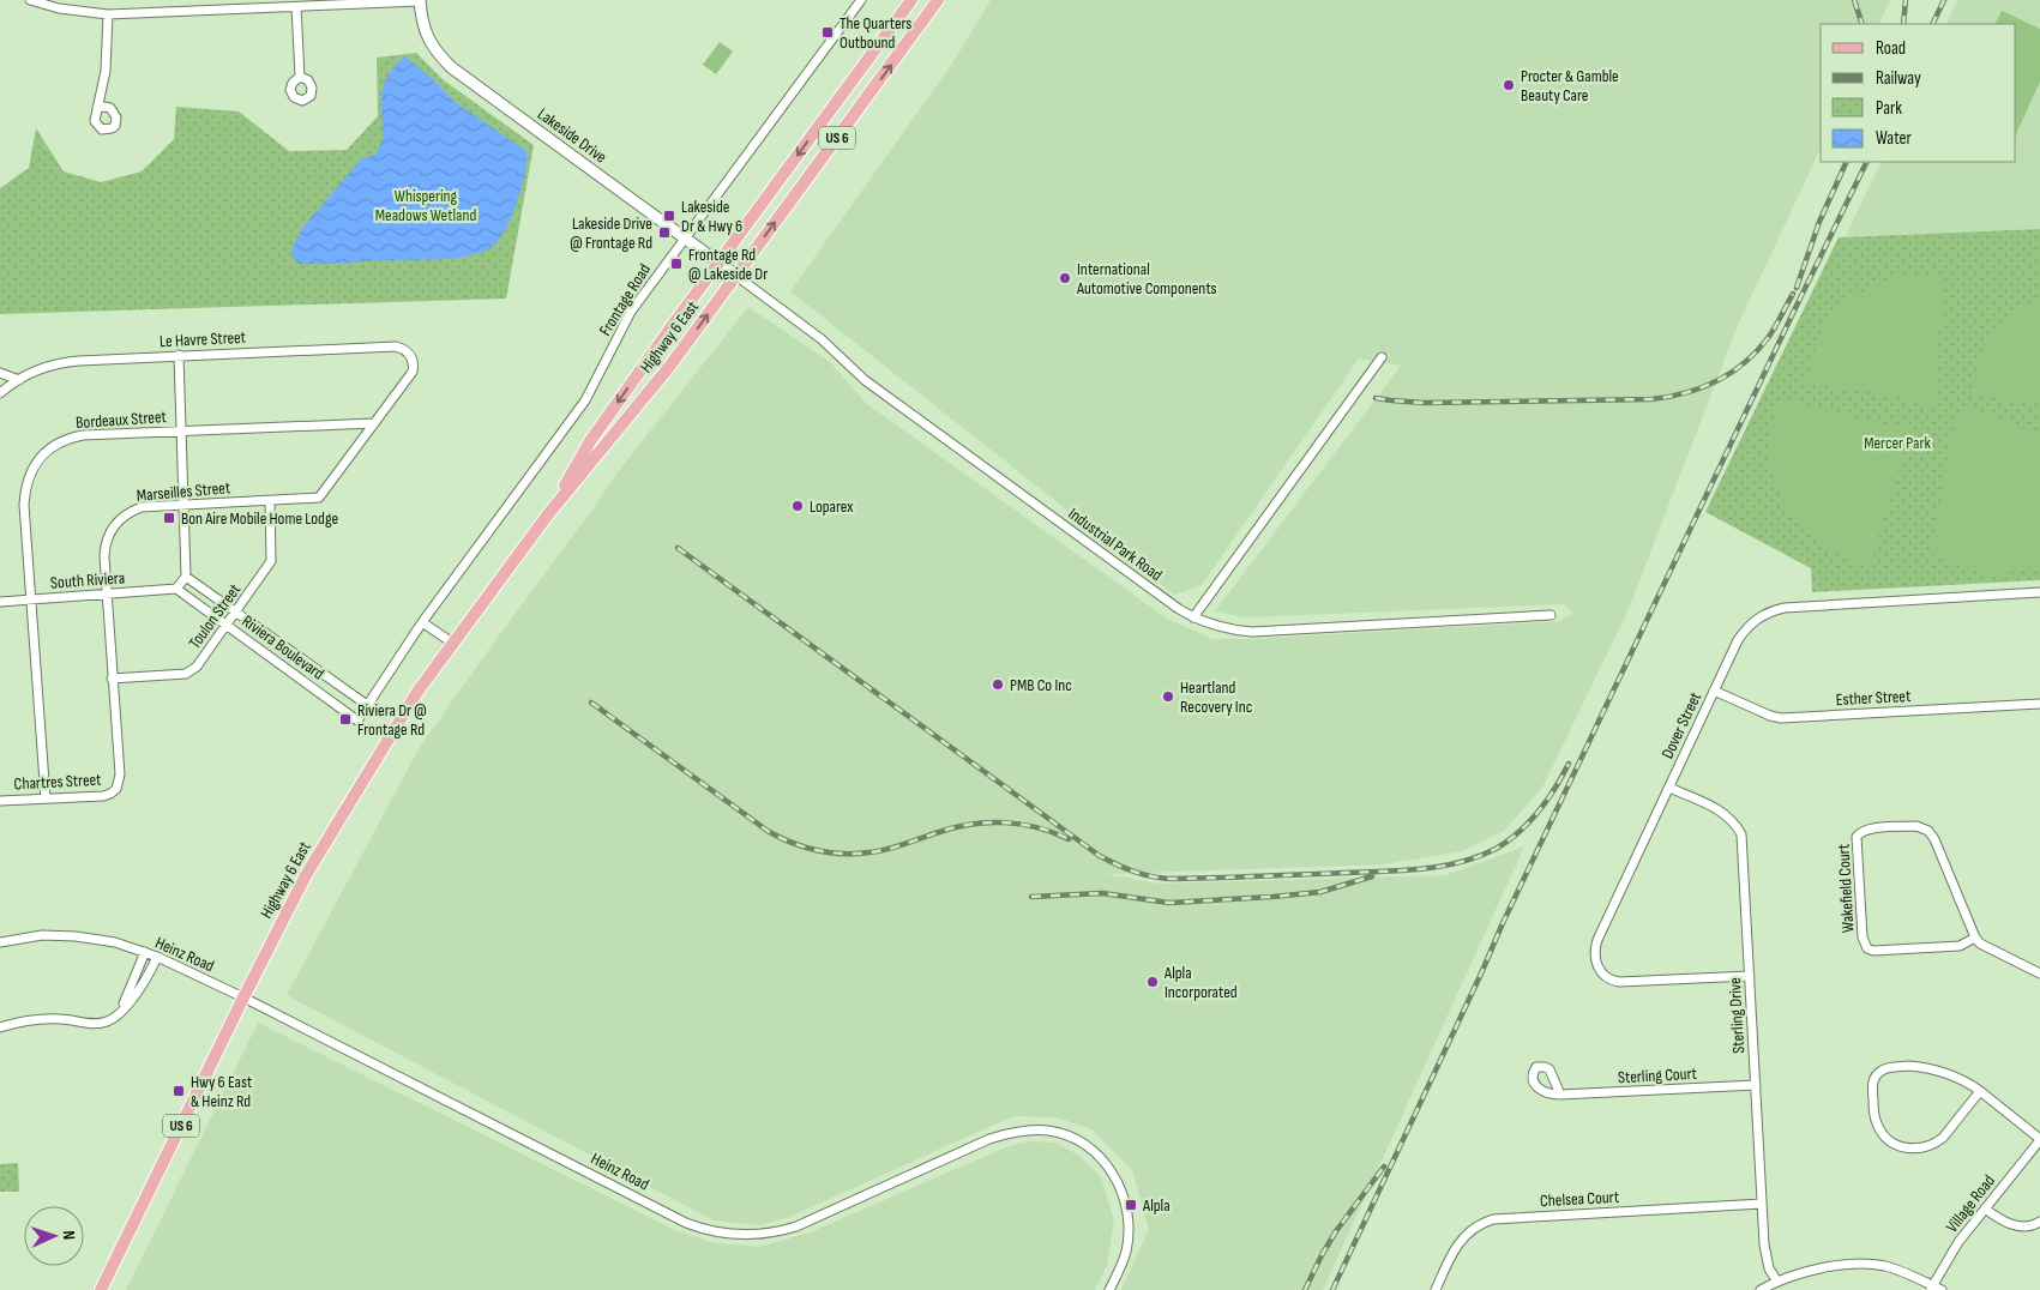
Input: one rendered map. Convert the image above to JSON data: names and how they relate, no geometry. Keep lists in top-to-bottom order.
{
  "streets": {
    "main road": ["US 6", "Highway 6 East"],
    "street": [
      "Lakeside Drive",
      "Frontage Road",
      "Le Havre Street",
      "Bordeaux Street",
      "Marseilles Street",
      "Industrial Park Road",
      "South Riviera",
      "Toulon Street",
      "Riviera Boulevard",
      "Esther Street",
      "Dover Street",
      "Chartres Street",
      "Wakefield Court",
      "Heinz Road",
      "Sterling Drive",
      "Sterling Court",
      "Chelsea Court",
      "Village Road"
    ]
  },
  "crossings": [
    ["Lakeside Drive", "Frontage Road"],
    ["Lakeside Drive", "Highway 6 East"],
    ["Lakeside Drive", "Industrial Park Road"],
    ["Frontage Road", "Riviera Boulevard"],
    ["Highway 6 East", "Industrial Park Road"],
    ["Highway 6 East", "Heinz Road"],
    ["Le Havre Street", "Marseilles Street"],
    ["Bordeaux Street", "Marseilles Street"],
    ["Bordeaux Street", "South Riviera"],
    ["Bordeaux Street", "Chartres Street"],
    ["Marseilles Street", "South Riviera"],
    ["Marseilles Street", "Toulon Street"],
    ["Marseilles Street", "Chartres Street"],
    ["South Riviera", "Riviera Boulevard"],
    ["Toulon Street", "Riviera Boulevard"],
    ["Esther Street", "Dover Street"],
    ["Dover Street", "Sterling Drive"],
    ["Sterling Drive", "Sterling Court"],
    ["Sterling Drive", "Chelsea Court"]
  ],
  "parks": ["Whispering Meadows Wetland", "Mercer Park"],
  "places": {
    "transit": [
      "The Quarters Outbound",
      "Lakeside Dr & Hwy 6",
      "Lakeside Drive @ Frontage Rd",
      "Frontage Rd @ Lakeside Dr",
      "Bon Aire Mobile Home Lodge",
      "Riviera Dr @ Frontage Rd",
      "Hwy 6 East & Heinz Rd",
      "Alpla"
    ],
    "other": [
      "Procter & Gamble Beauty Care",
      "International Automotive Components",
      "Loparex",
      "PMB Co Inc",
      "Heartland Recovery Inc",
      "Alpla Incorporated"
    ]
  },
  "legend": [
    "Road",
    "Railway",
    "Park",
    "Water"
  ],
  "north": "right"
}
